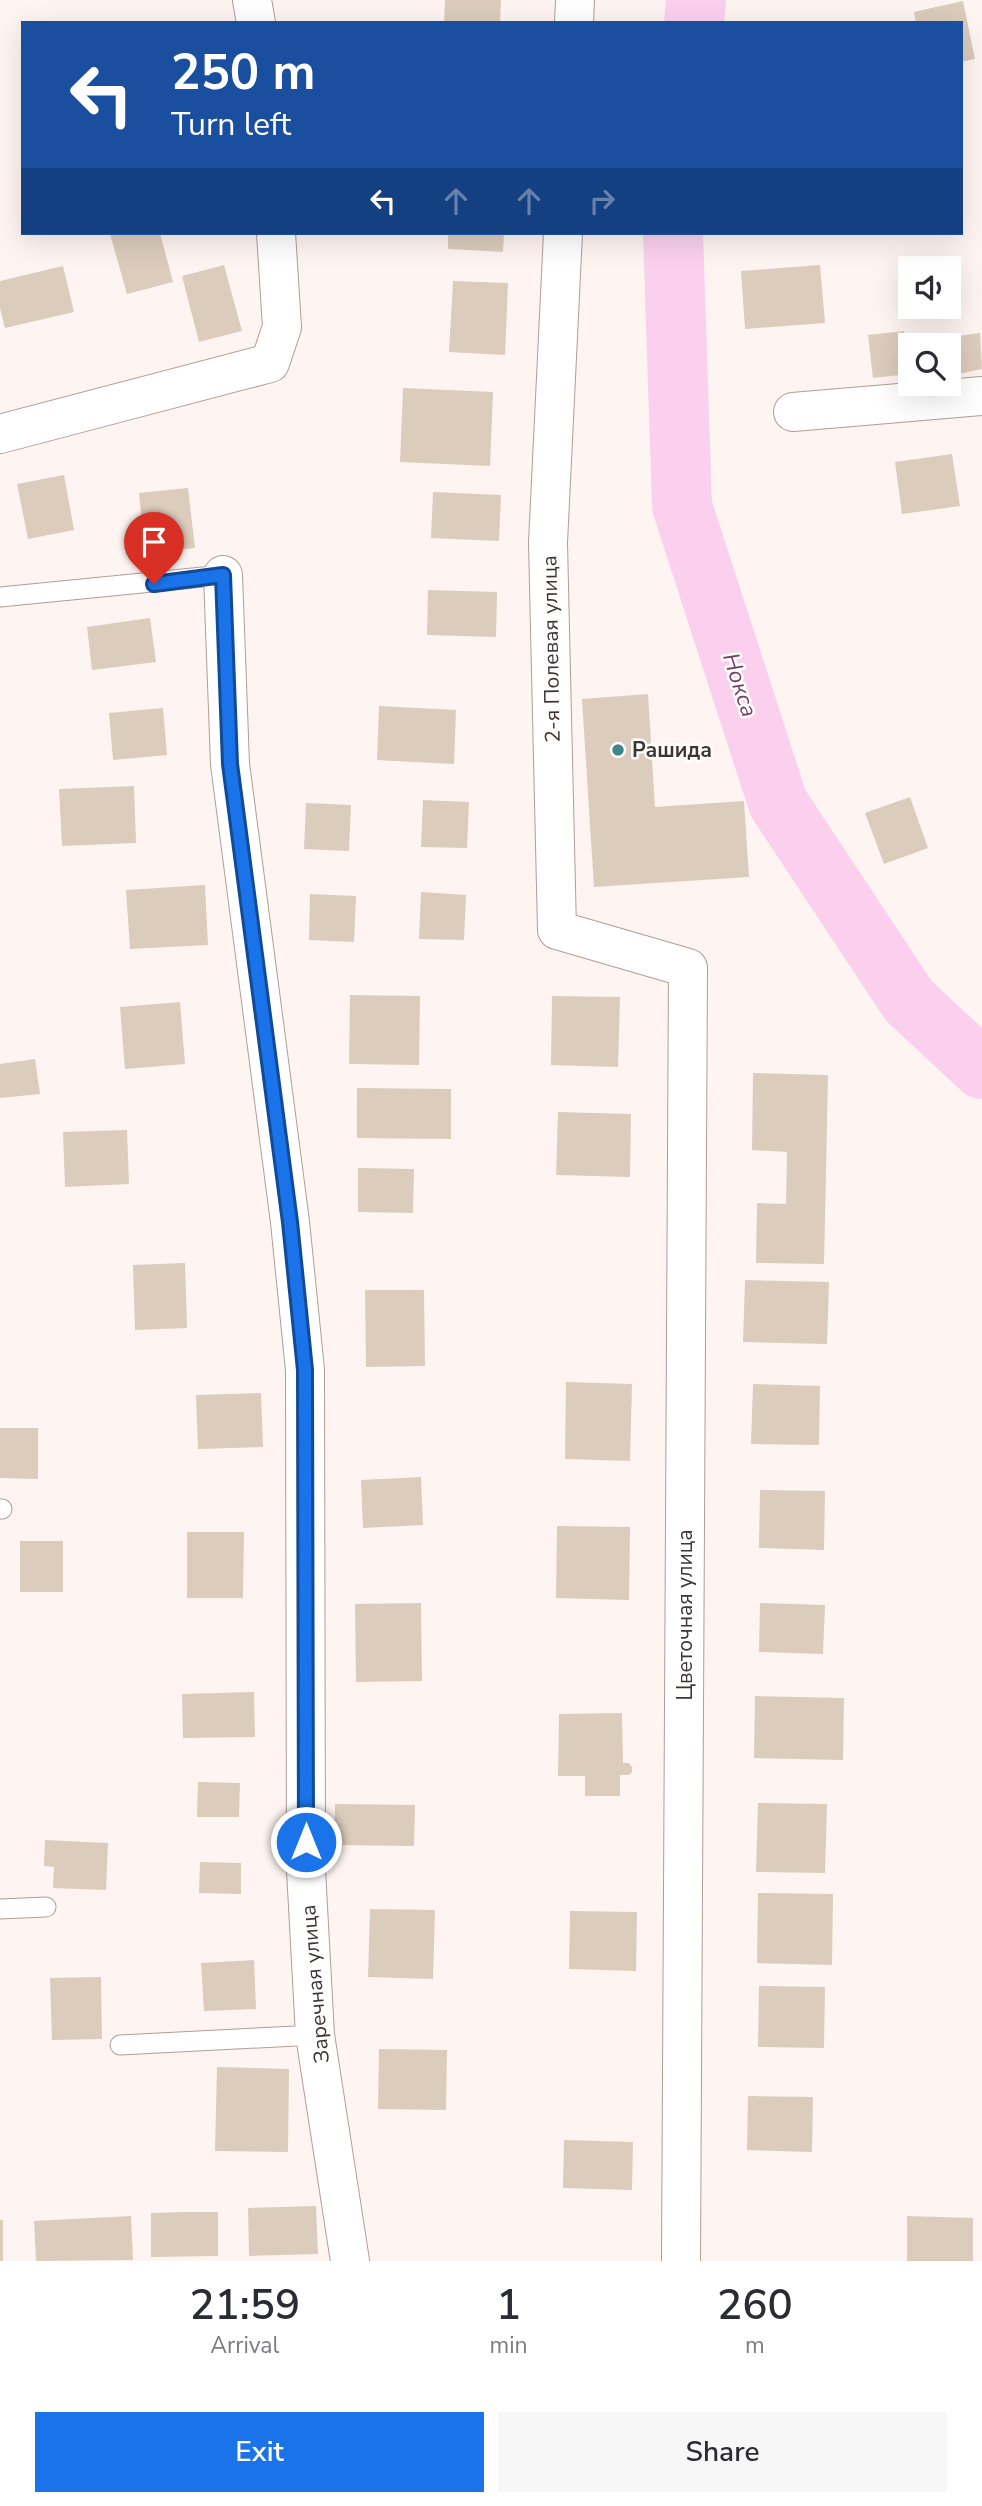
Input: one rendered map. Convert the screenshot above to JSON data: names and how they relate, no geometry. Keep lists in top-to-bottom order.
{
  "streets": {
    "street": ["2-я Полевая улица", "Цветочная улица", "Заречная улица"]
  },
  "crossings": [
    ["2-я Полевая улица", "Цветочная улица"]
  ],
  "water": ["Нокса"],
  "places": ["Рашида"],
  "page": {
    "turn": ["250 m", "Turn left"],
    "eta": [
      "21:59",
      "Arrival",
      "1",
      "min",
      "260",
      "m"
    ],
    "buttons": ["Exit", "Share"]
  }
}
